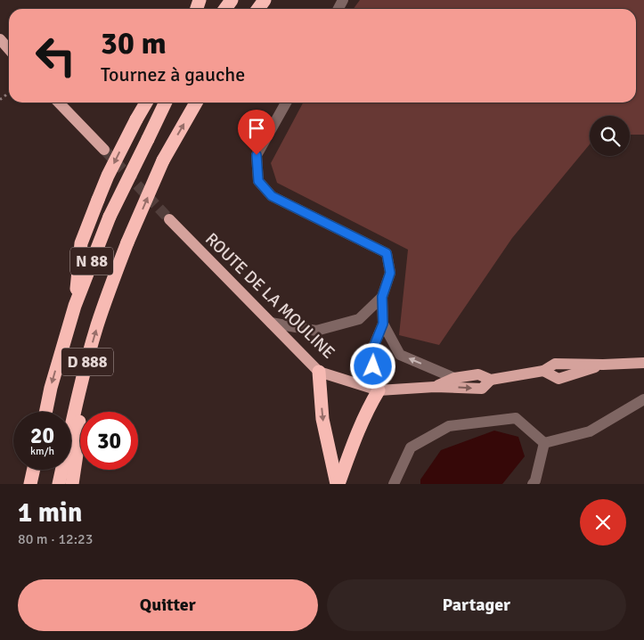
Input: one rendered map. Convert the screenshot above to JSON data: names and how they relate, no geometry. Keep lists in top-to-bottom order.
{
  "streets": {
    "highway": ["N 88", "D 888"],
    "main road": ["ROUTE DE LA MOULINE"]
  },
  "crossings": [
    ["N 88", "D 888"]
  ],
  "page": {
    "turn": ["30 m", "Tournez à gauche"],
    "speed": "20 km/h",
    "limit": "30",
    "heading": ["1 min", "80 m · 12:23"],
    "buttons": ["Quitter", "Partager"]
  }
}
